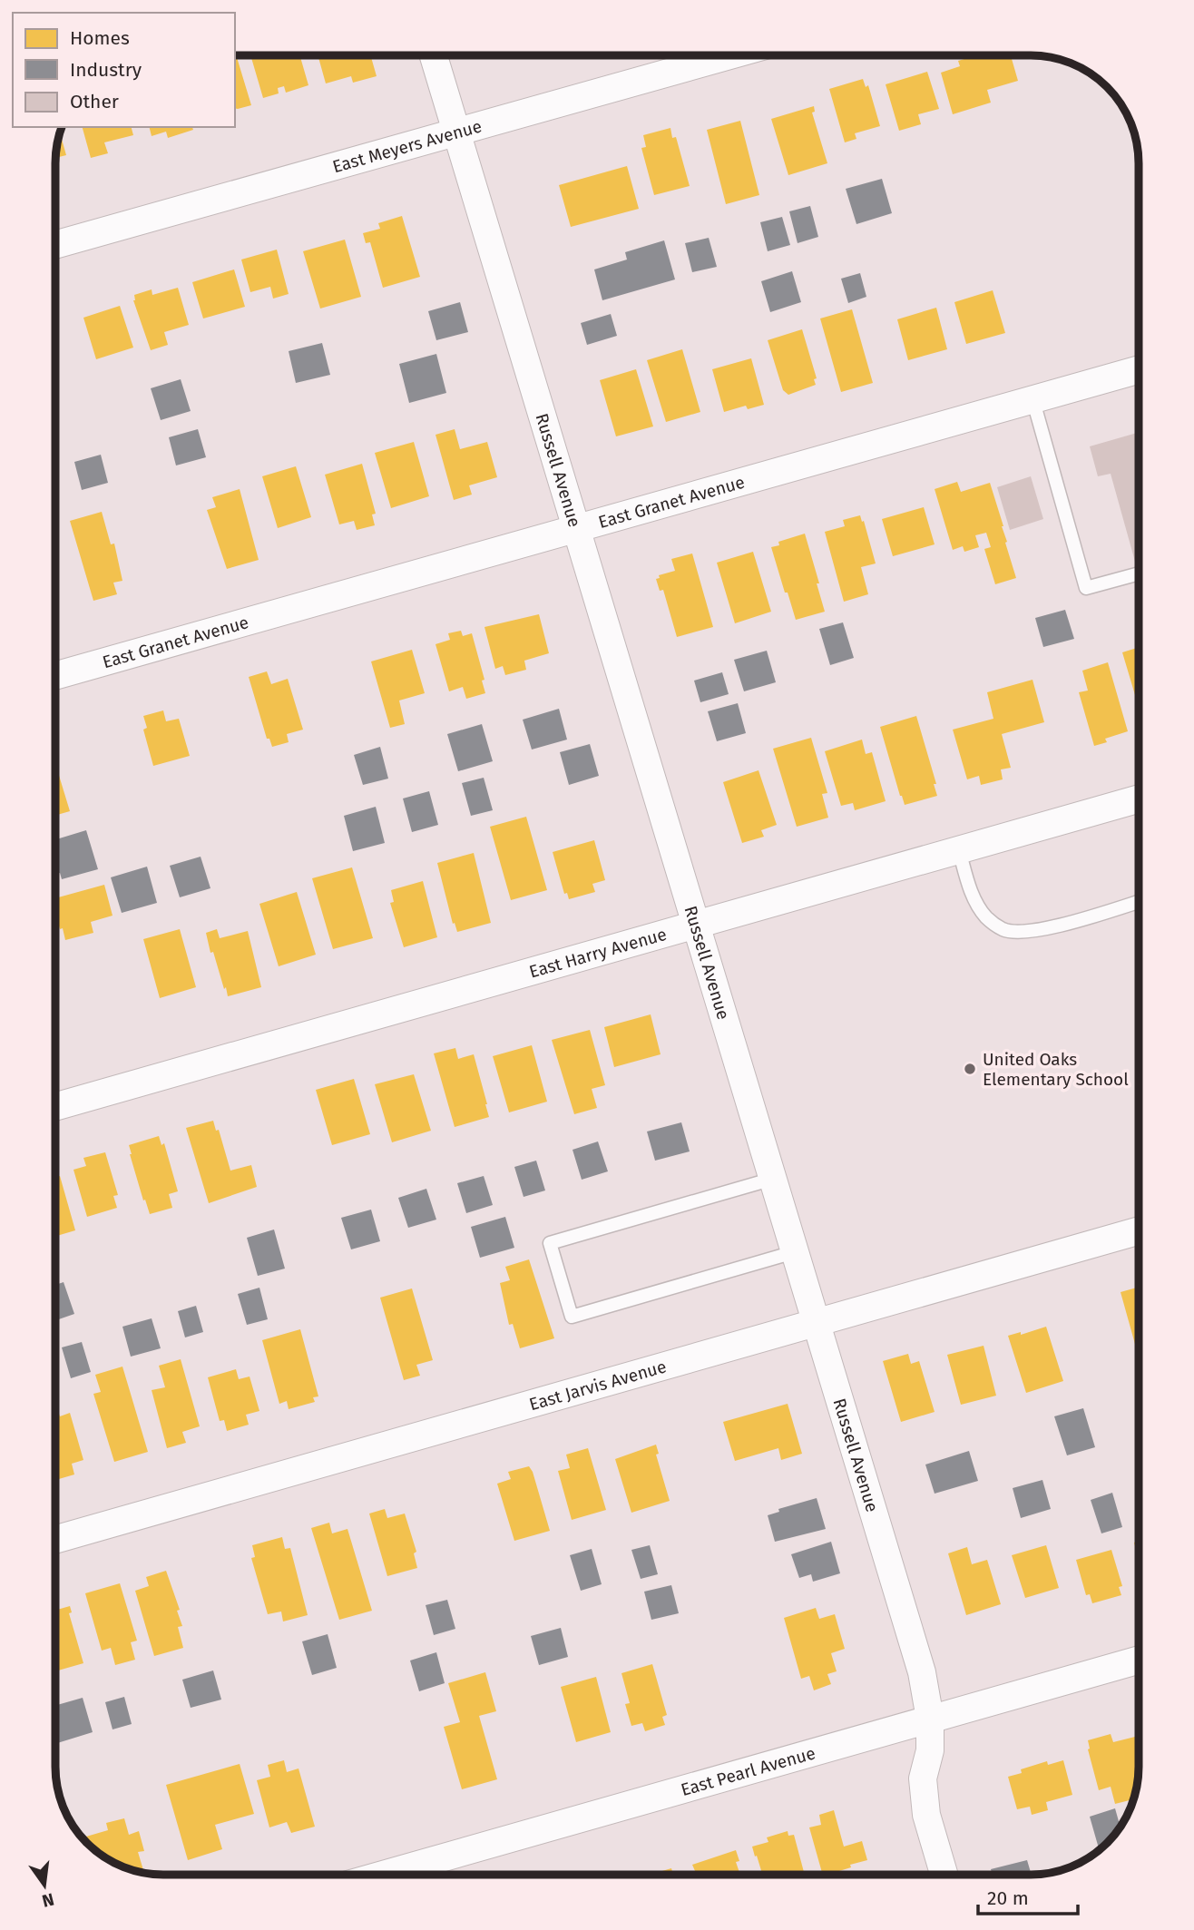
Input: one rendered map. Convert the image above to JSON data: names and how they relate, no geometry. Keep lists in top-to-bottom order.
{
  "streets": {
    "street": [
      "East Meyers Avenue",
      "Russell Avenue",
      "East Granet Avenue",
      "East Harry Avenue",
      "East Jarvis Avenue",
      "East Pearl Avenue"
    ]
  },
  "crossings": [
    ["East Meyers Avenue", "Russell Avenue"],
    ["Russell Avenue", "East Granet Avenue"],
    ["Russell Avenue", "East Harry Avenue"],
    ["Russell Avenue", "East Jarvis Avenue"],
    ["Russell Avenue", "East Pearl Avenue"]
  ],
  "places": ["United Oaks Elementary School"],
  "legend": ["Homes", "Industry", "Other"],
  "scale_bar": "20 m",
  "north": "bottom"
}
